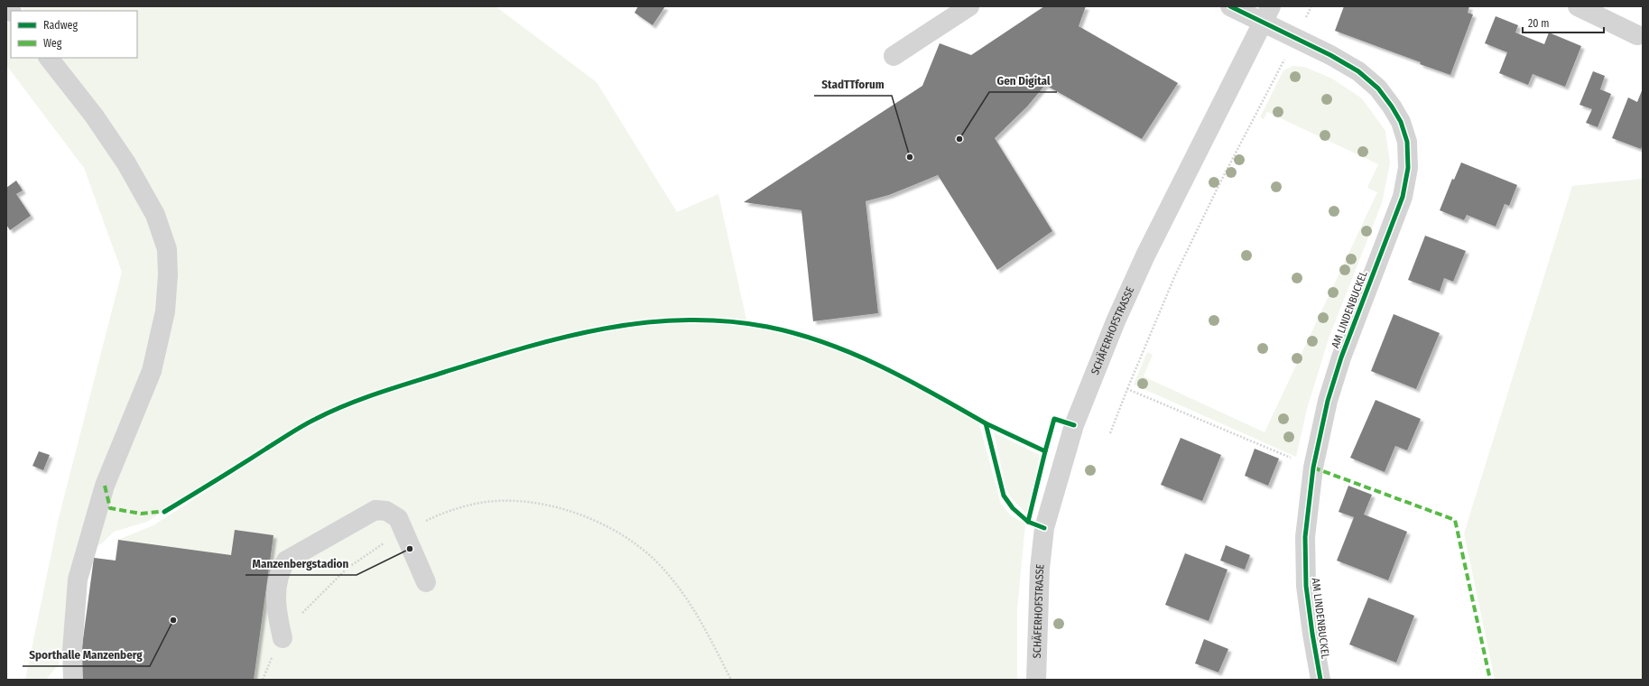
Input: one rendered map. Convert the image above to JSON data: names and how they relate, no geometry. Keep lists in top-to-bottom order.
{
  "streets": {
    "street": ["AM LINDENBUCKEL", "SCHÄFERHOFSTRASSE"]
  },
  "crossings": [
    ["AM LINDENBUCKEL", "SCHÄFERHOFSTRASSE"]
  ],
  "places": [
    "Gen Digital",
    "StadTTforum",
    "Manzenbergstadion",
    "Sporthalle Manzenberg"
  ],
  "legend": ["Radweg", "Weg"],
  "scale_bar": "20 m"
}
